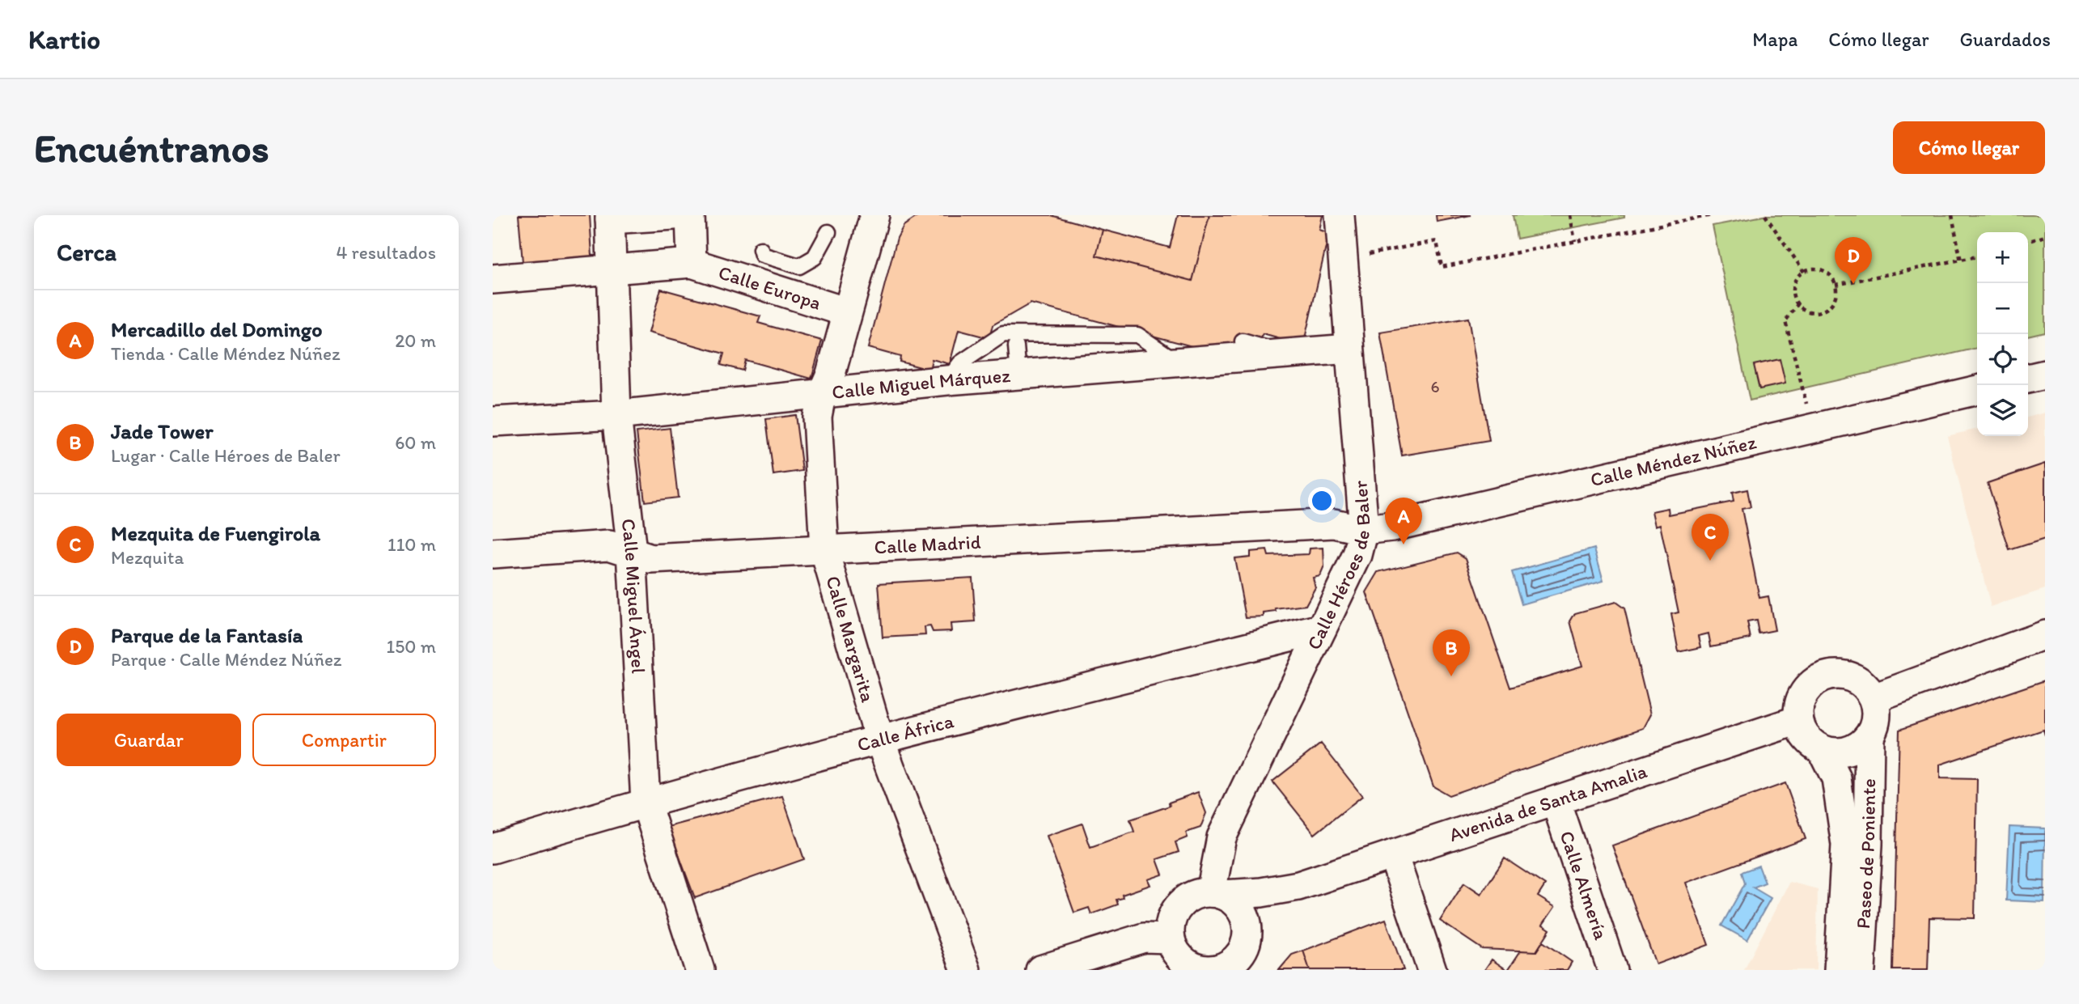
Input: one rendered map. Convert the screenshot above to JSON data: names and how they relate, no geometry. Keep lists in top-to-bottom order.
{
  "streets": {
    "street": [
      "Calle Europa",
      "Calle Miguel Márquez",
      "Calle Méndez Núñez",
      "Calle Madrid",
      "Calle Héroes de Baler",
      "Calle Miguel Ángel",
      "Calle Margarita",
      "Calle África",
      "Avenida de Santa Amalia",
      "Paseo de Poniente",
      "Calle Almería"
    ]
  },
  "crossings": [
    ["Calle Europa", "Calle Miguel Márquez"],
    ["Calle Europa", "Calle Miguel Ángel"],
    ["Calle Europa", "Calle Margarita"],
    ["Calle Miguel Márquez", "Calle Héroes de Baler"],
    ["Calle Miguel Márquez", "Calle Miguel Ángel"],
    ["Calle Miguel Márquez", "Calle Margarita"],
    ["Calle Méndez Núñez", "Calle Madrid"],
    ["Calle Méndez Núñez", "Calle Héroes de Baler"],
    ["Calle Madrid", "Calle Héroes de Baler"],
    ["Calle Madrid", "Calle Miguel Ángel"],
    ["Calle Madrid", "Calle Margarita"],
    ["Calle Héroes de Baler", "Calle África"],
    ["Calle Héroes de Baler", "Avenida de Santa Amalia"],
    ["Calle Miguel Ángel", "Calle África"],
    ["Calle Margarita", "Calle África"],
    ["Avenida de Santa Amalia", "Paseo de Poniente"],
    ["Avenida de Santa Amalia", "Calle Almería"]
  ],
  "house_numbers": ["6"],
  "page": {
    "header": "Kartio",
    "nav": ["Mapa", "Cómo llegar", "Guardados"],
    "buttons": [
      "Cómo llegar",
      ["Guardar", "Compartir"]
    ],
    "title": "Encuéntranos",
    "heading": ["Cerca", "4 resultados"],
    "map_buttons": ["+", "−"],
    "pins": [
      "D",
      "A",
      "C",
      "B"
    ],
    "list": [
      {
        "mark": "A",
        "name": "Mercadillo del Domingo",
        "note": "Tienda · Calle Méndez Núñez",
        "value": "20 m"
      },
      {
        "mark": "B",
        "name": "Jade Tower",
        "note": "Lugar · Calle Héroes de Baler",
        "value": "60 m"
      },
      {
        "mark": "C",
        "name": "Mezquita de Fuengirola",
        "note": "Mezquita",
        "value": "110 m"
      },
      {
        "mark": "D",
        "name": "Parque de la Fantasía",
        "note": "Parque · Calle Méndez Núñez",
        "value": "150 m"
      }
    ]
  }
}
